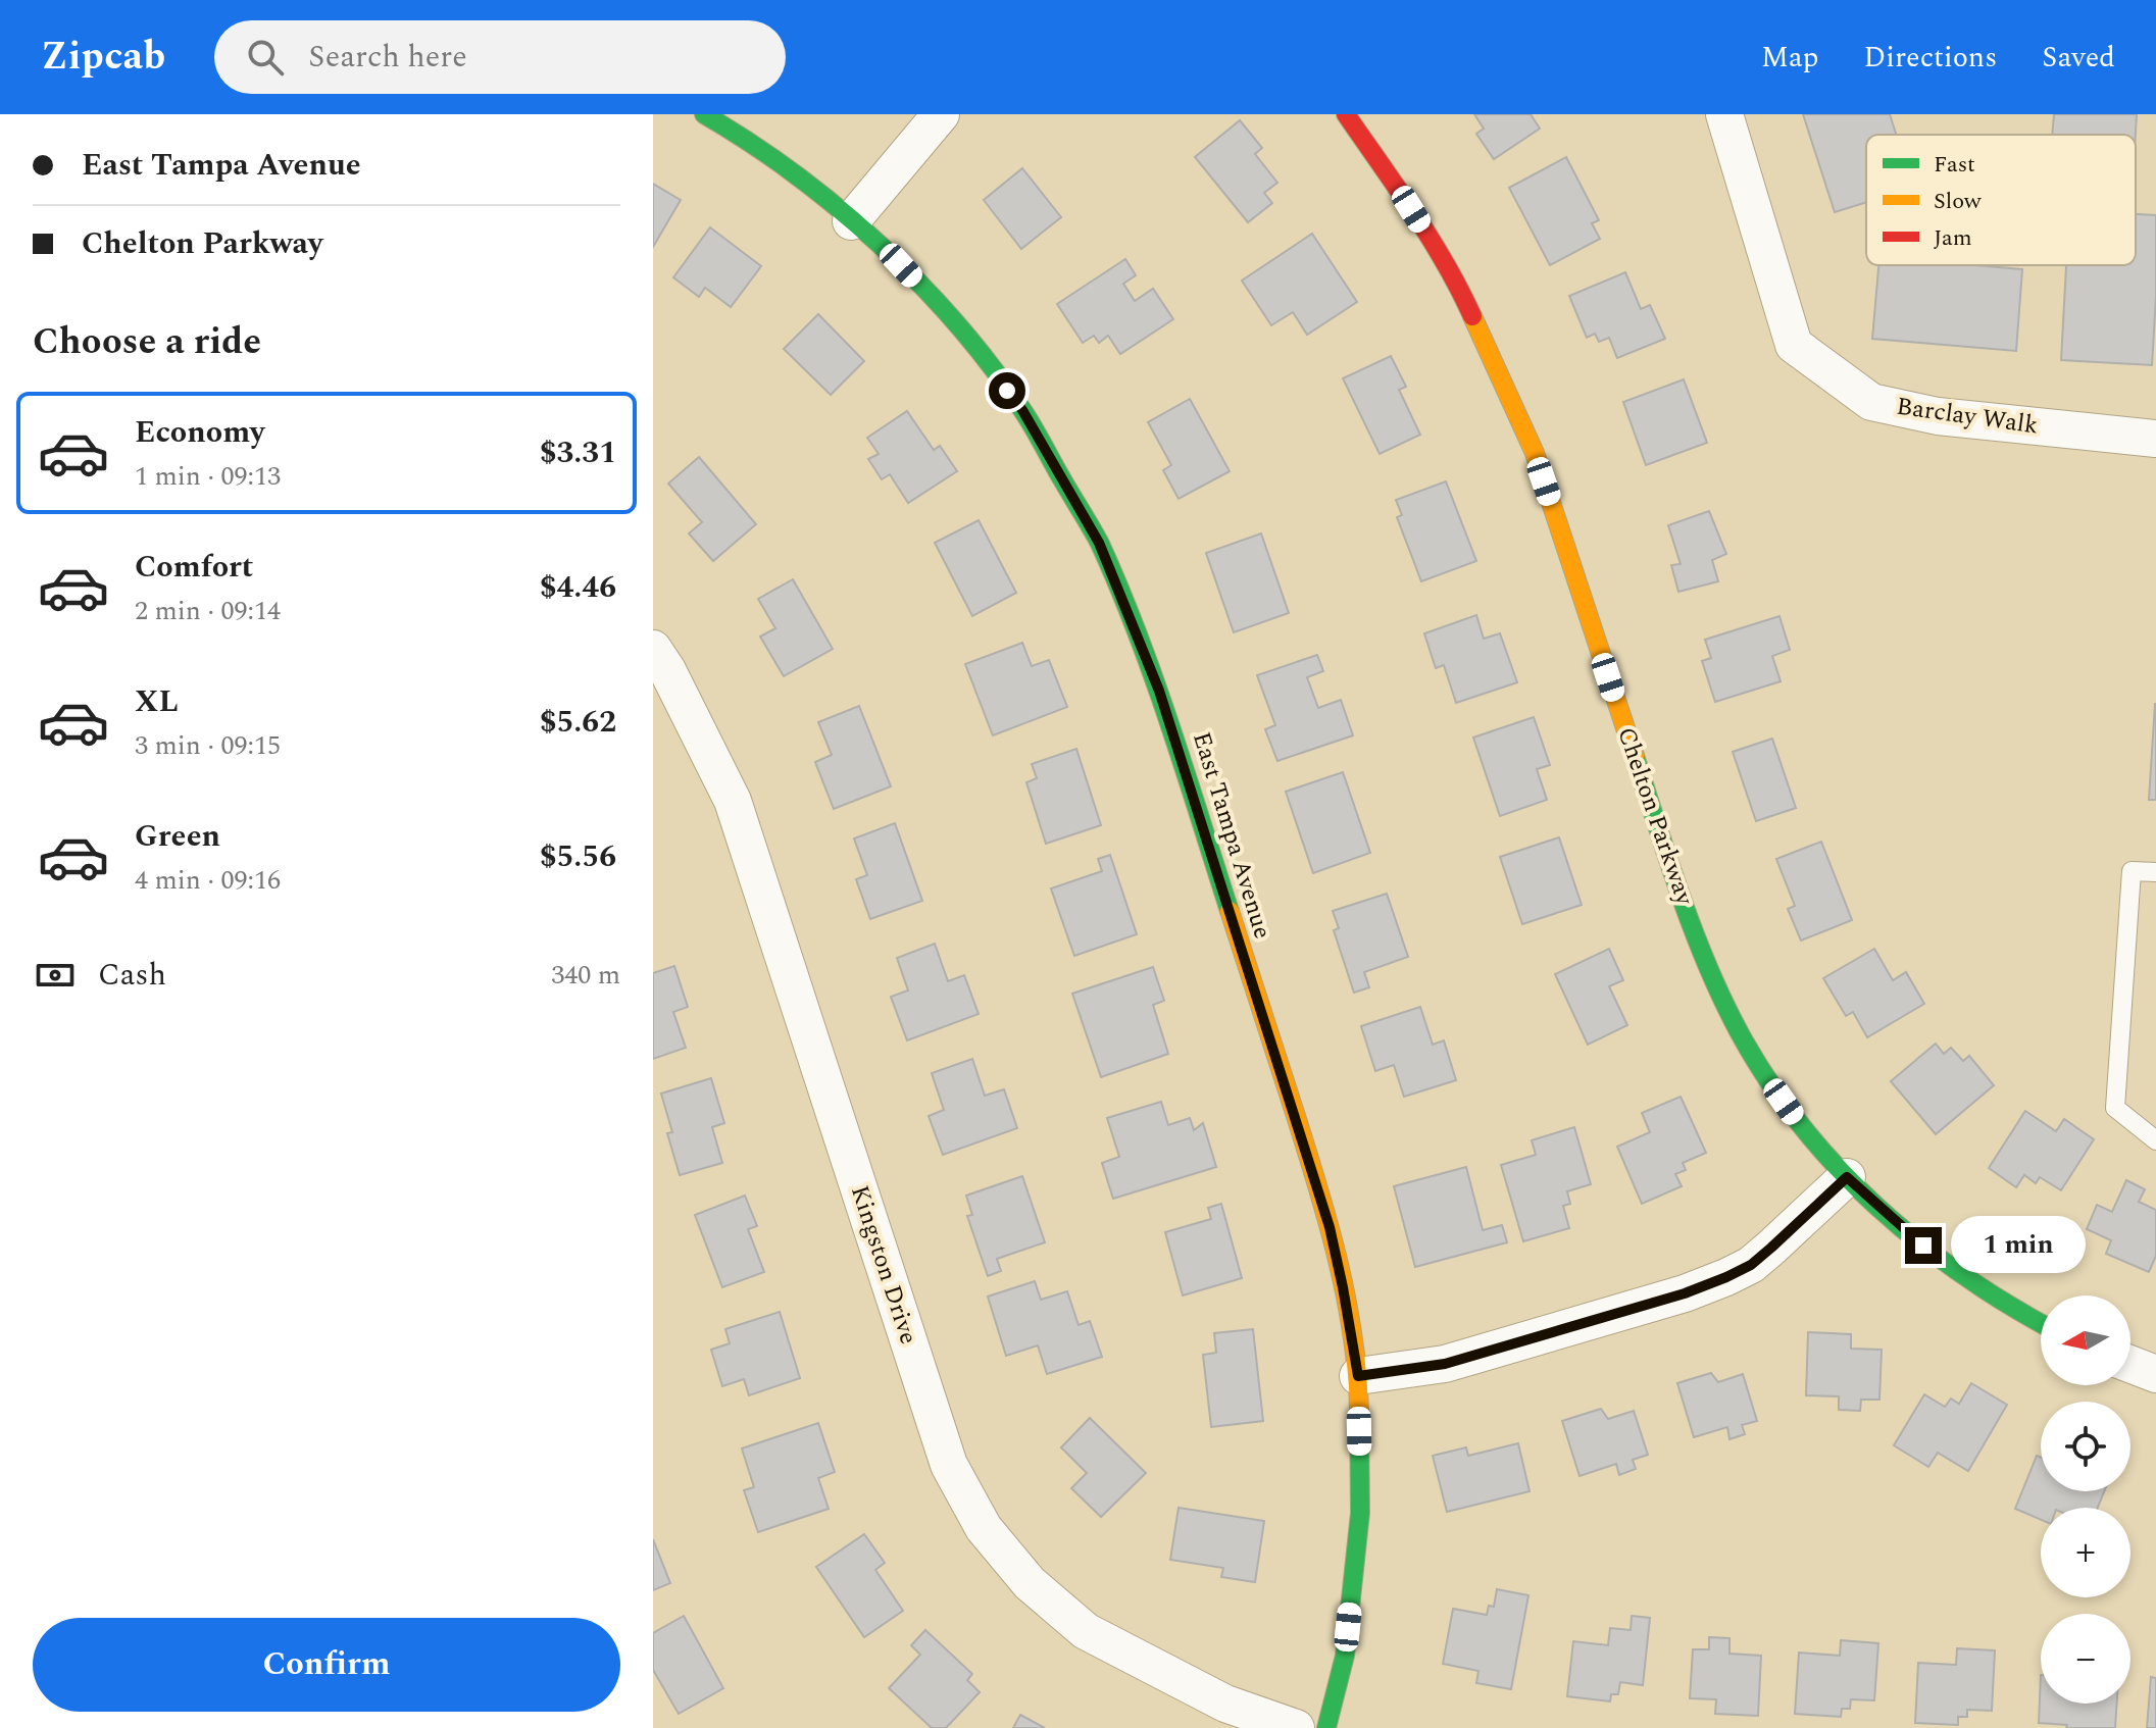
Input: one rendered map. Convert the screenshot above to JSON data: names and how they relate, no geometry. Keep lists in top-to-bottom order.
{
  "streets": {
    "street": [
      "Barclay Walk",
      "Chelton Parkway",
      "East Tampa Avenue",
      "Kingston Drive"
    ]
  },
  "legend": ["Fast", "Slow", "Jam"],
  "north": "left",
  "page": {
    "header": "Zipcab",
    "search": "Search here",
    "nav": ["Map", "Directions", "Saved"],
    "banner": ["East Tampa Avenue", "Chelton Parkway"],
    "heading": "Choose a ride",
    "list": [
      {
        "name": "Economy",
        "note": "1 min · 09:13",
        "value": "$3.31"
      },
      {
        "name": "Comfort",
        "note": "2 min · 09:14",
        "value": "$4.46"
      },
      {
        "name": "XL",
        "note": "3 min · 09:15",
        "value": "$5.62"
      },
      {
        "name": "Green",
        "note": "4 min · 09:16",
        "value": "$5.56"
      }
    ],
    "pay": ["Cash", "340 m"],
    "bubble": "1 min",
    "map_buttons": ["+", "−"],
    "buttons": "Confirm"
  }
}
